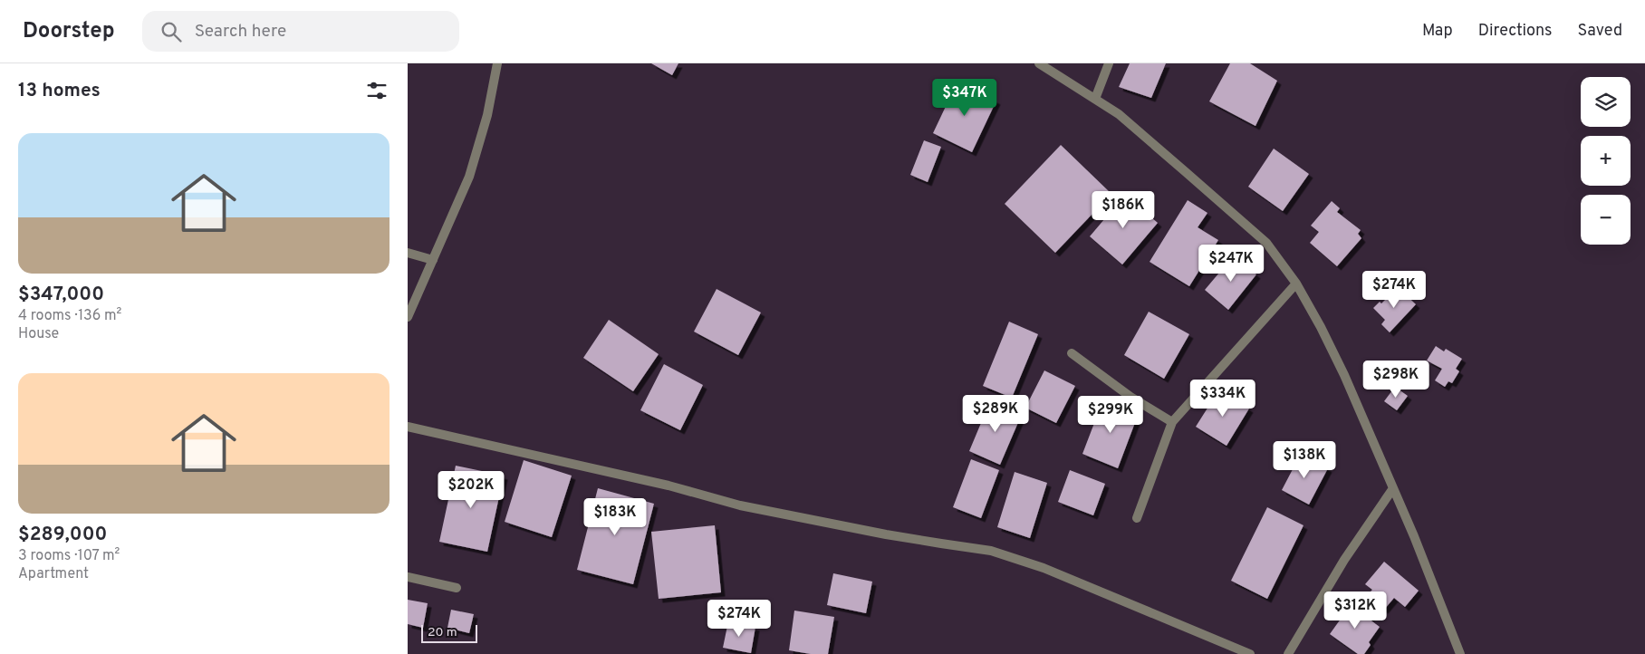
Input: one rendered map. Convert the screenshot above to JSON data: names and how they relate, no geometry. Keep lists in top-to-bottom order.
{
  "scale_bar": "20 m",
  "page": {
    "header": "Doorstep",
    "search": "Search here",
    "nav": ["Map", "Directions", "Saved"],
    "heading": "13 homes",
    "map_buttons": ["+", "−"],
    "price": [
      "$347K",
      "$186K",
      "$247K",
      "$274K",
      "$298K",
      "$334K",
      "$289K",
      "$299K",
      "$138K",
      "$202K",
      "$183K",
      "$312K",
      "$274K"
    ],
    "list": [
      {
        "name": "$347,000",
        "note": "4 rooms · 136 m² · House"
      },
      {
        "name": "$289,000",
        "note": "3 rooms · 107 m² · Apartment"
      }
    ],
    "scale": "20 m"
  }
}
